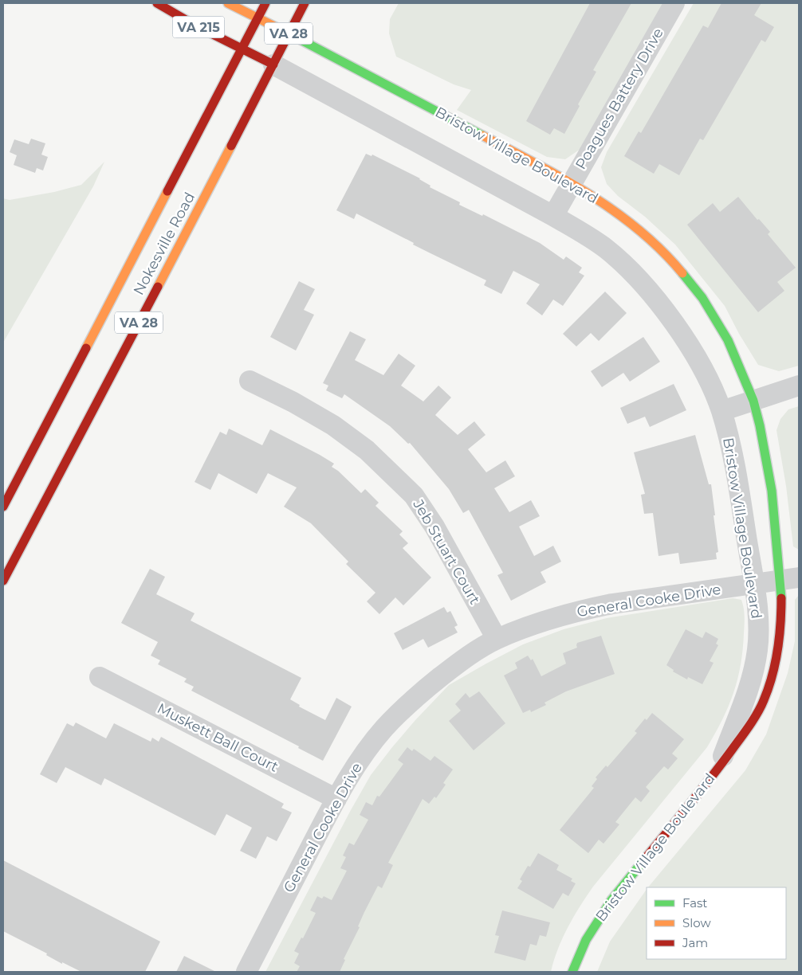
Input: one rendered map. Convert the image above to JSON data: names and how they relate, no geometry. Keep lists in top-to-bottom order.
{
  "streets": {
    "main road": [
      "VA 215",
      "VA 28",
      "Bristow Village Boulevard",
      "Nokesville Road"
    ],
    "street": [
      "Poagues Battery Drive",
      "Jeb Stuart Court",
      "General Cooke Drive",
      "Muskett Ball Court"
    ]
  },
  "crossings": [
    ["VA 215", "Bristow Village Boulevard"],
    ["VA 215", "Nokesville Road"],
    ["Poagues Battery Drive", "Bristow Village Boulevard"],
    ["Bristow Village Boulevard", "Nokesville Road"],
    ["Bristow Village Boulevard", "General Cooke Drive"],
    ["Jeb Stuart Court", "General Cooke Drive"],
    ["General Cooke Drive", "Muskett Ball Court"]
  ],
  "legend": ["Fast", "Slow", "Jam"]
}
